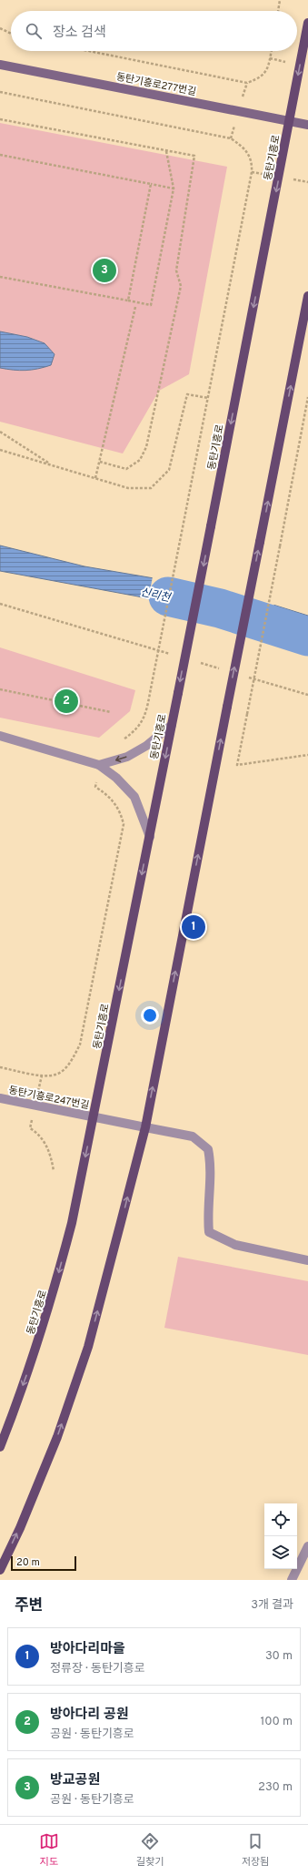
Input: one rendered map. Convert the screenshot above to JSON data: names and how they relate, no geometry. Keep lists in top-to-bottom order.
{
  "streets": {
    "main road": ["동탄기흥로"],
    "street": ["동탄기흥로277번길", "동탄기흥로247번길"]
  },
  "crossings": [
    ["동탄기흥로277번길", "동탄기흥로"],
    ["동탄기흥로", "동탄기흥로247번길"]
  ],
  "water": ["신리천"],
  "scale_bar": "20 m",
  "page": {
    "search": "장소 검색",
    "pins": ["3", "2", "1"],
    "scale": "20 m",
    "heading": ["주변", "3개 결과"],
    "list": [
      {
        "mark": "1",
        "name": "방아다리마을",
        "note": "정류장 · 동탄기흥로",
        "value": "30 m"
      },
      {
        "mark": "2",
        "name": "방아다리 공원",
        "note": "공원 · 동탄기흥로",
        "value": "100 m"
      },
      {
        "mark": "3",
        "name": "방교공원",
        "note": "공원 · 동탄기흥로",
        "value": "230 m"
      }
    ],
    "nav": ["지도", "길찾기", "저장됨"]
  }
}
